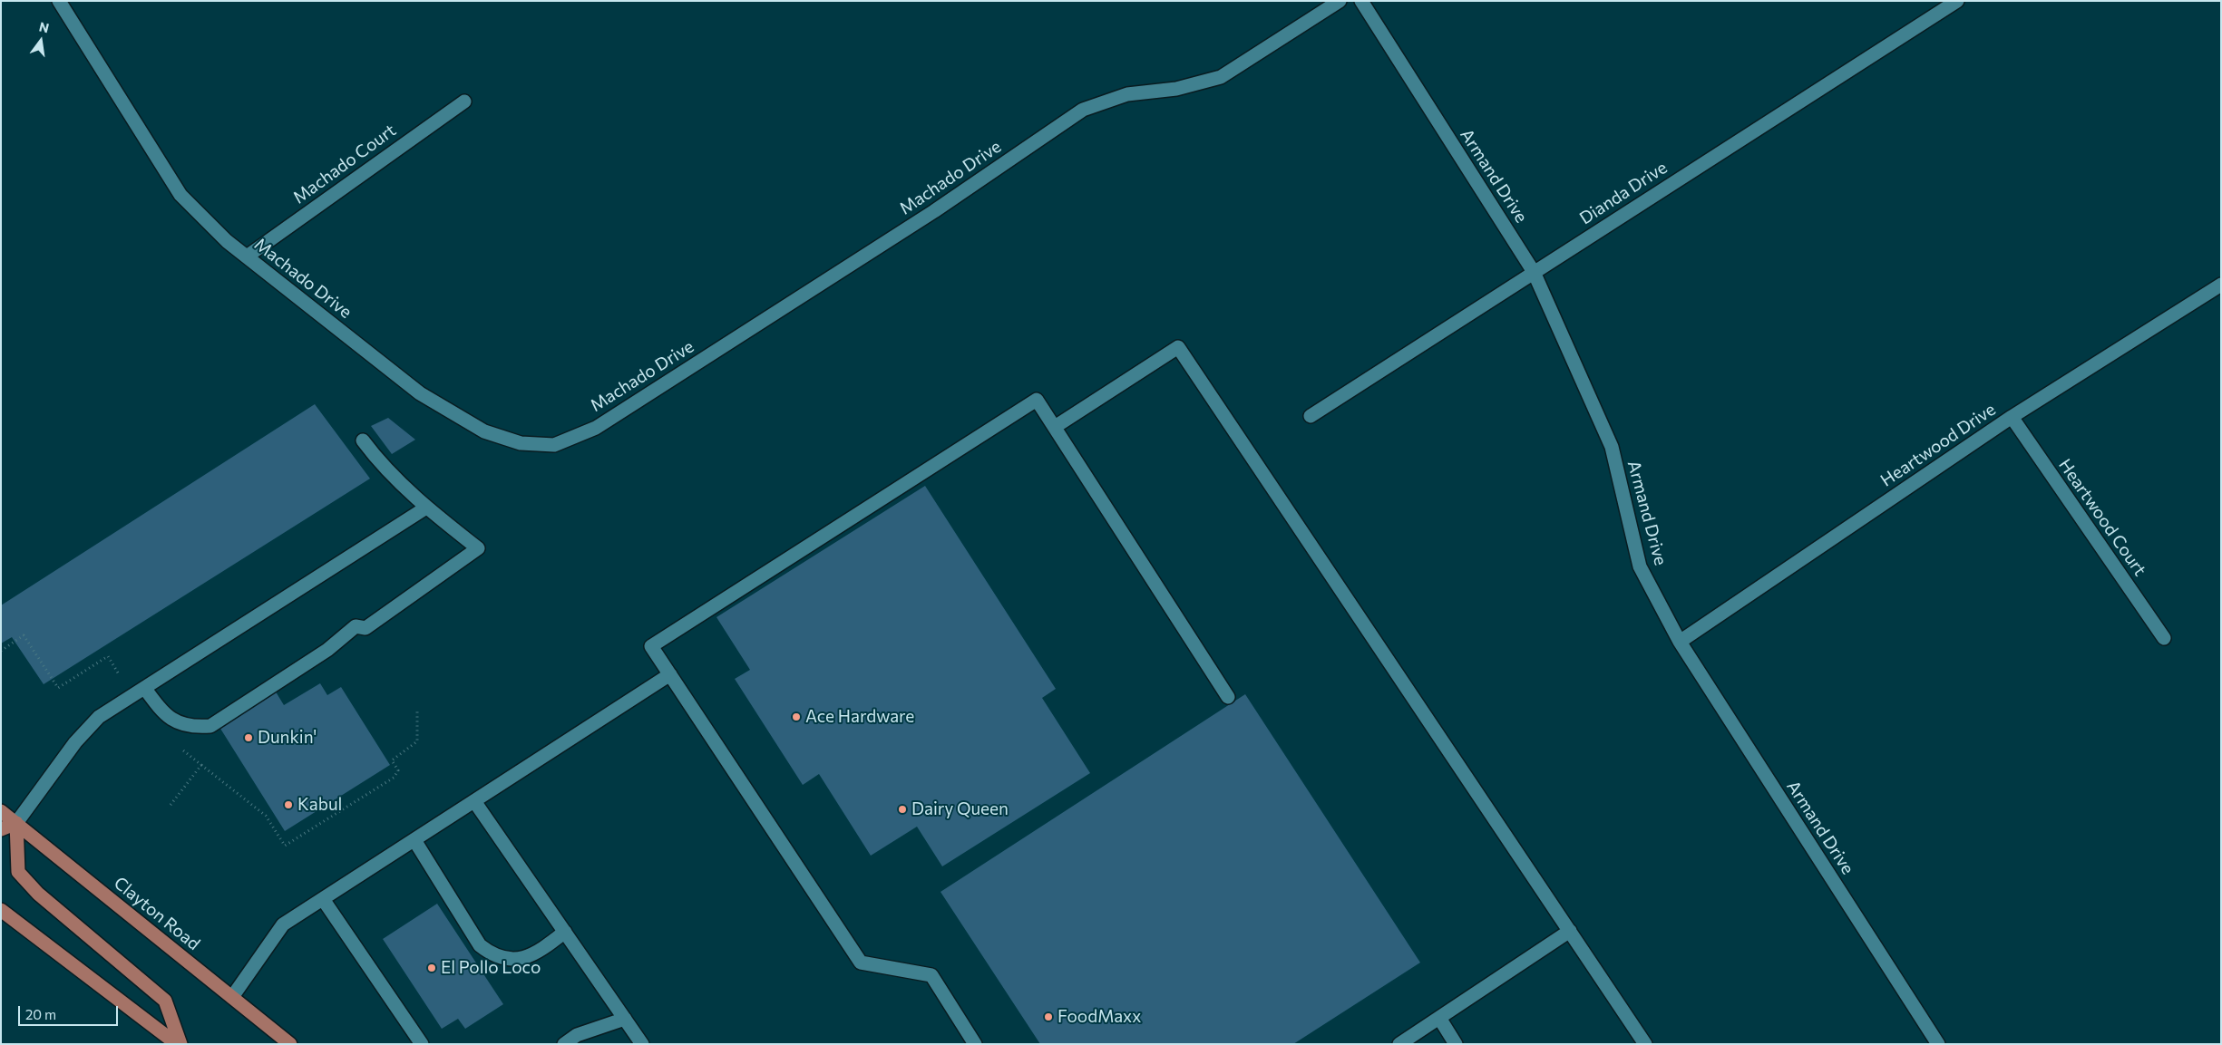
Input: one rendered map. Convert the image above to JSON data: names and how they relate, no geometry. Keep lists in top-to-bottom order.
{
  "streets": {
    "main road": ["Clayton Road"],
    "street": [
      "Machado Court",
      "Armand Drive",
      "Machado Drive",
      "Dianda Drive",
      "Heartwood Drive",
      "Heartwood Court"
    ]
  },
  "crossings": [
    ["Machado Court", "Machado Drive"],
    ["Armand Drive", "Dianda Drive"],
    ["Armand Drive", "Heartwood Drive"],
    ["Heartwood Drive", "Heartwood Court"]
  ],
  "places": [
    "Ace Hardware",
    "Dunkin'",
    "Kabul",
    "Dairy Queen",
    "El Pollo Loco",
    "FoodMaxx"
  ],
  "scale_bar": "20 m",
  "north": "top"
}
